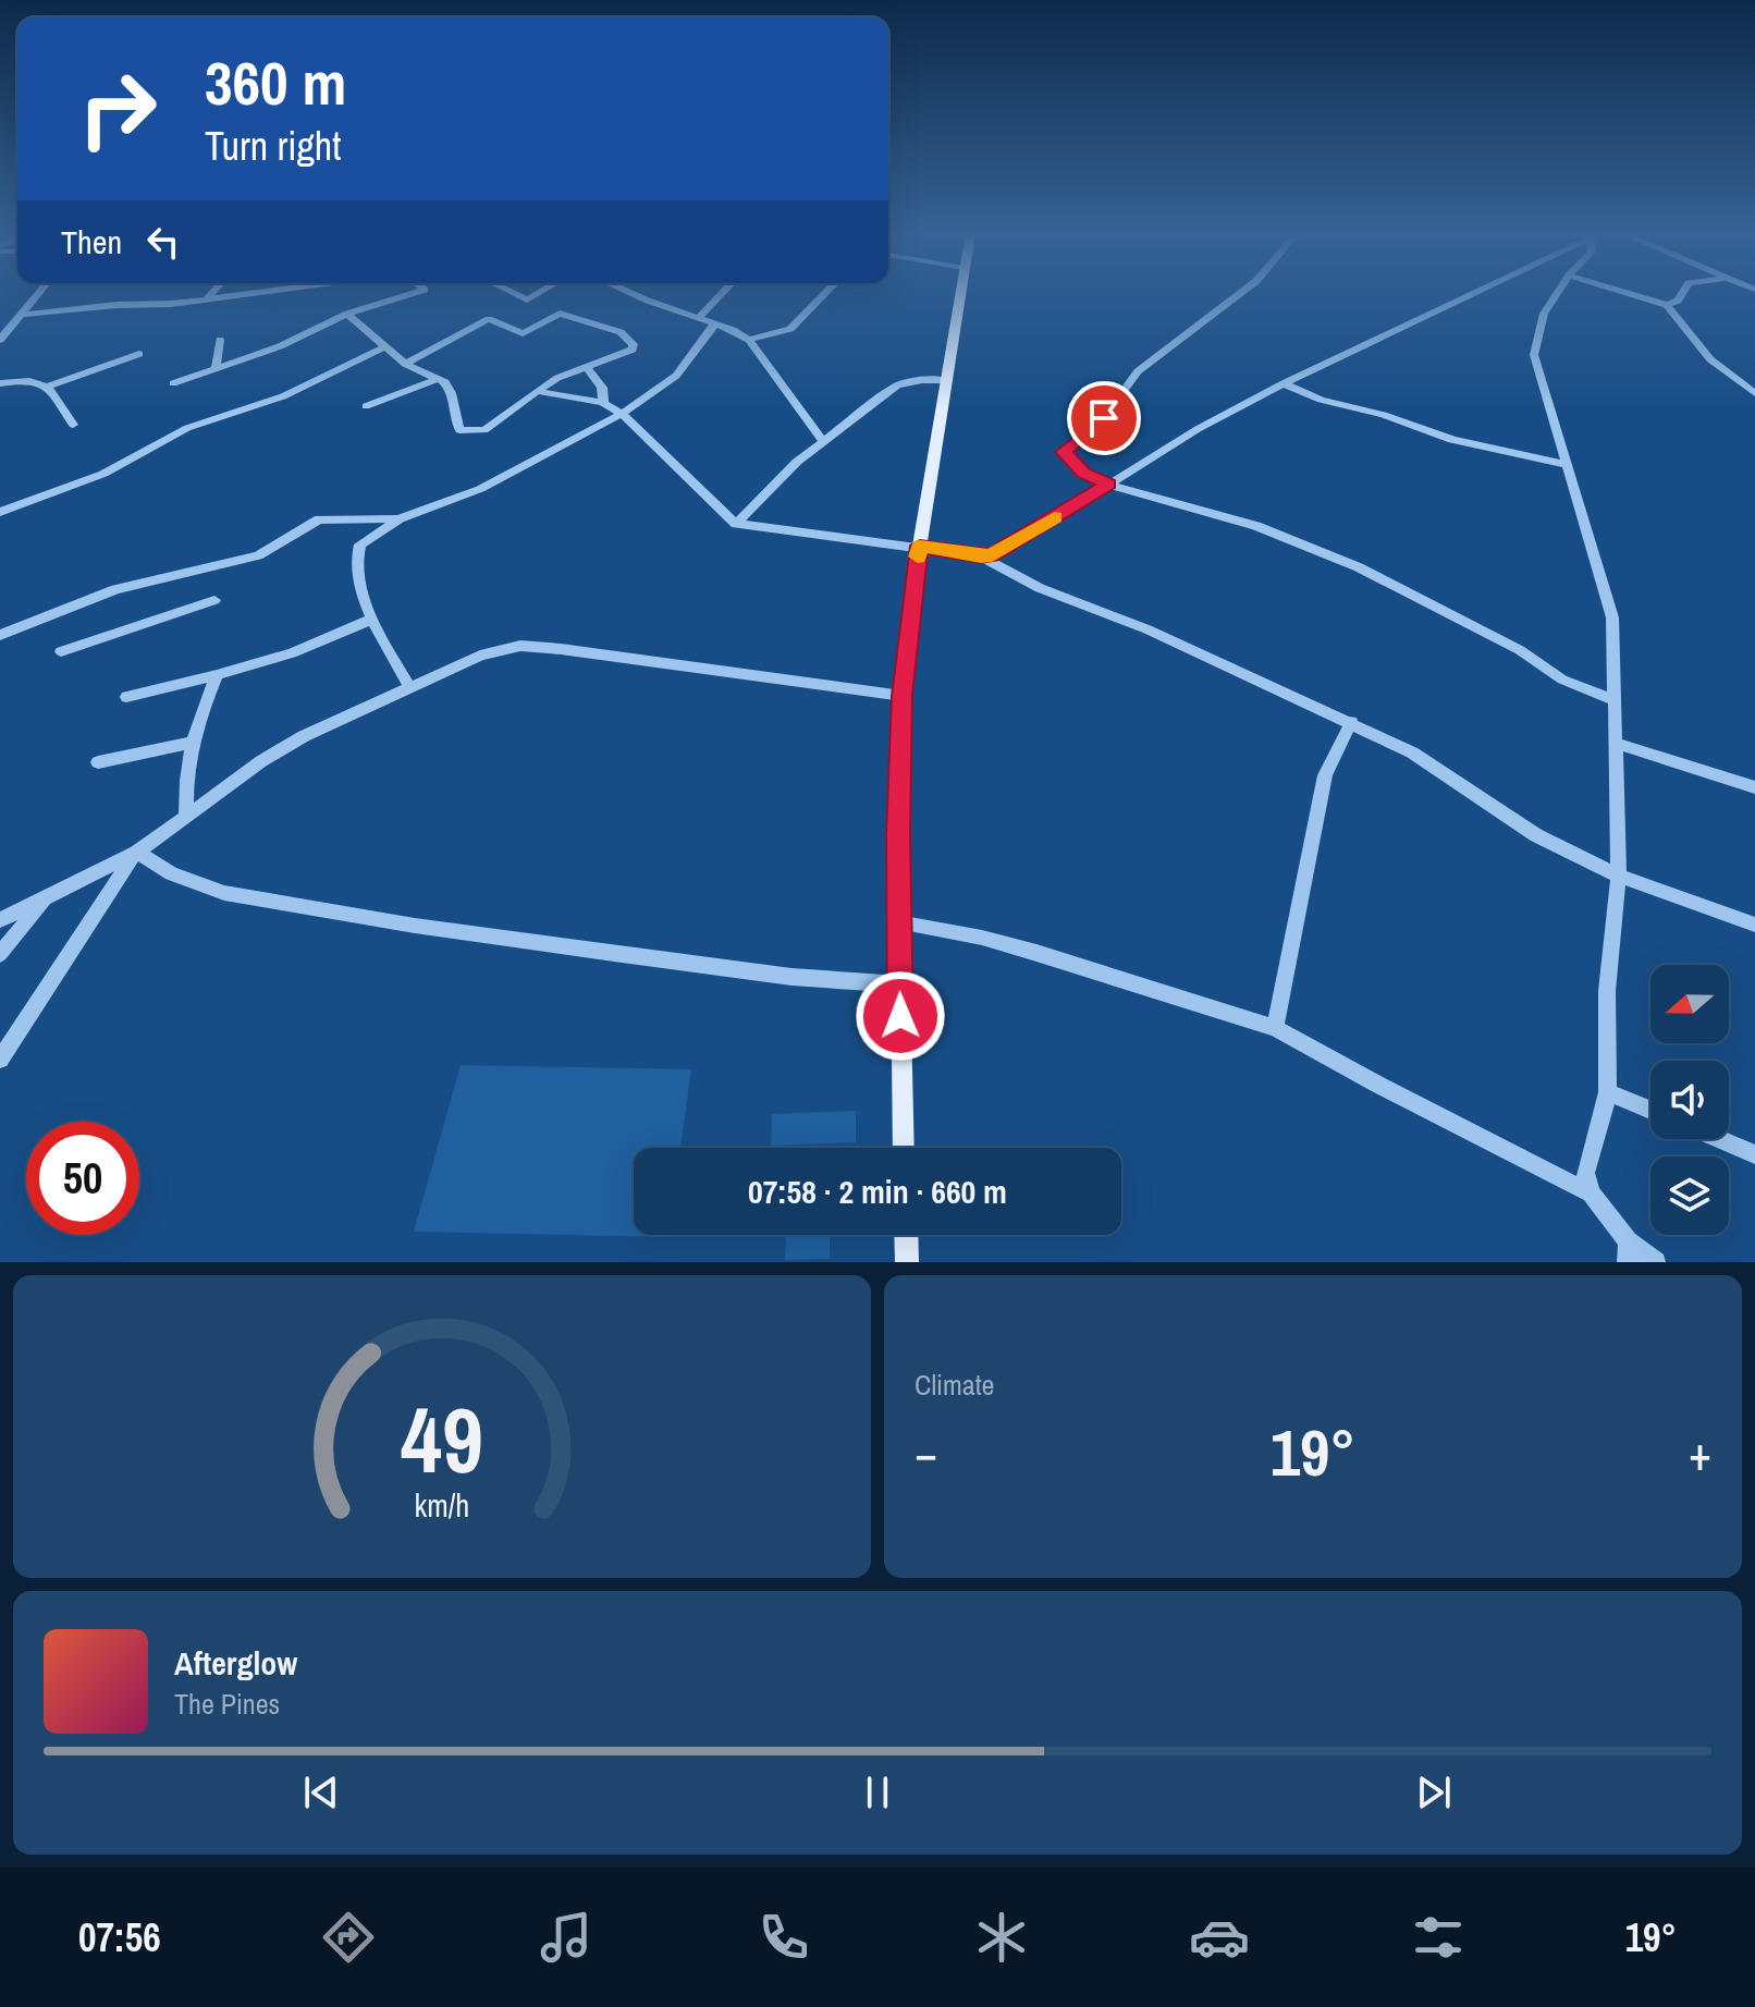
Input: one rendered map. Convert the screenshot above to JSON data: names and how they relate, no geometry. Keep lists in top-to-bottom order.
{
  "north": "left",
  "page": {
    "turn": ["360 m", "Turn right"],
    "then": "Then",
    "limit": "50",
    "trip": "07:58 · 2 min · 660 m",
    "tile": "Climate",
    "heat": ["−", "19°", "+"],
    "song": ["Afterglow", "The Pines"],
    "tabs": ["07:56", "19°"],
    "gauge": ["49", "km/h"]
  }
}
